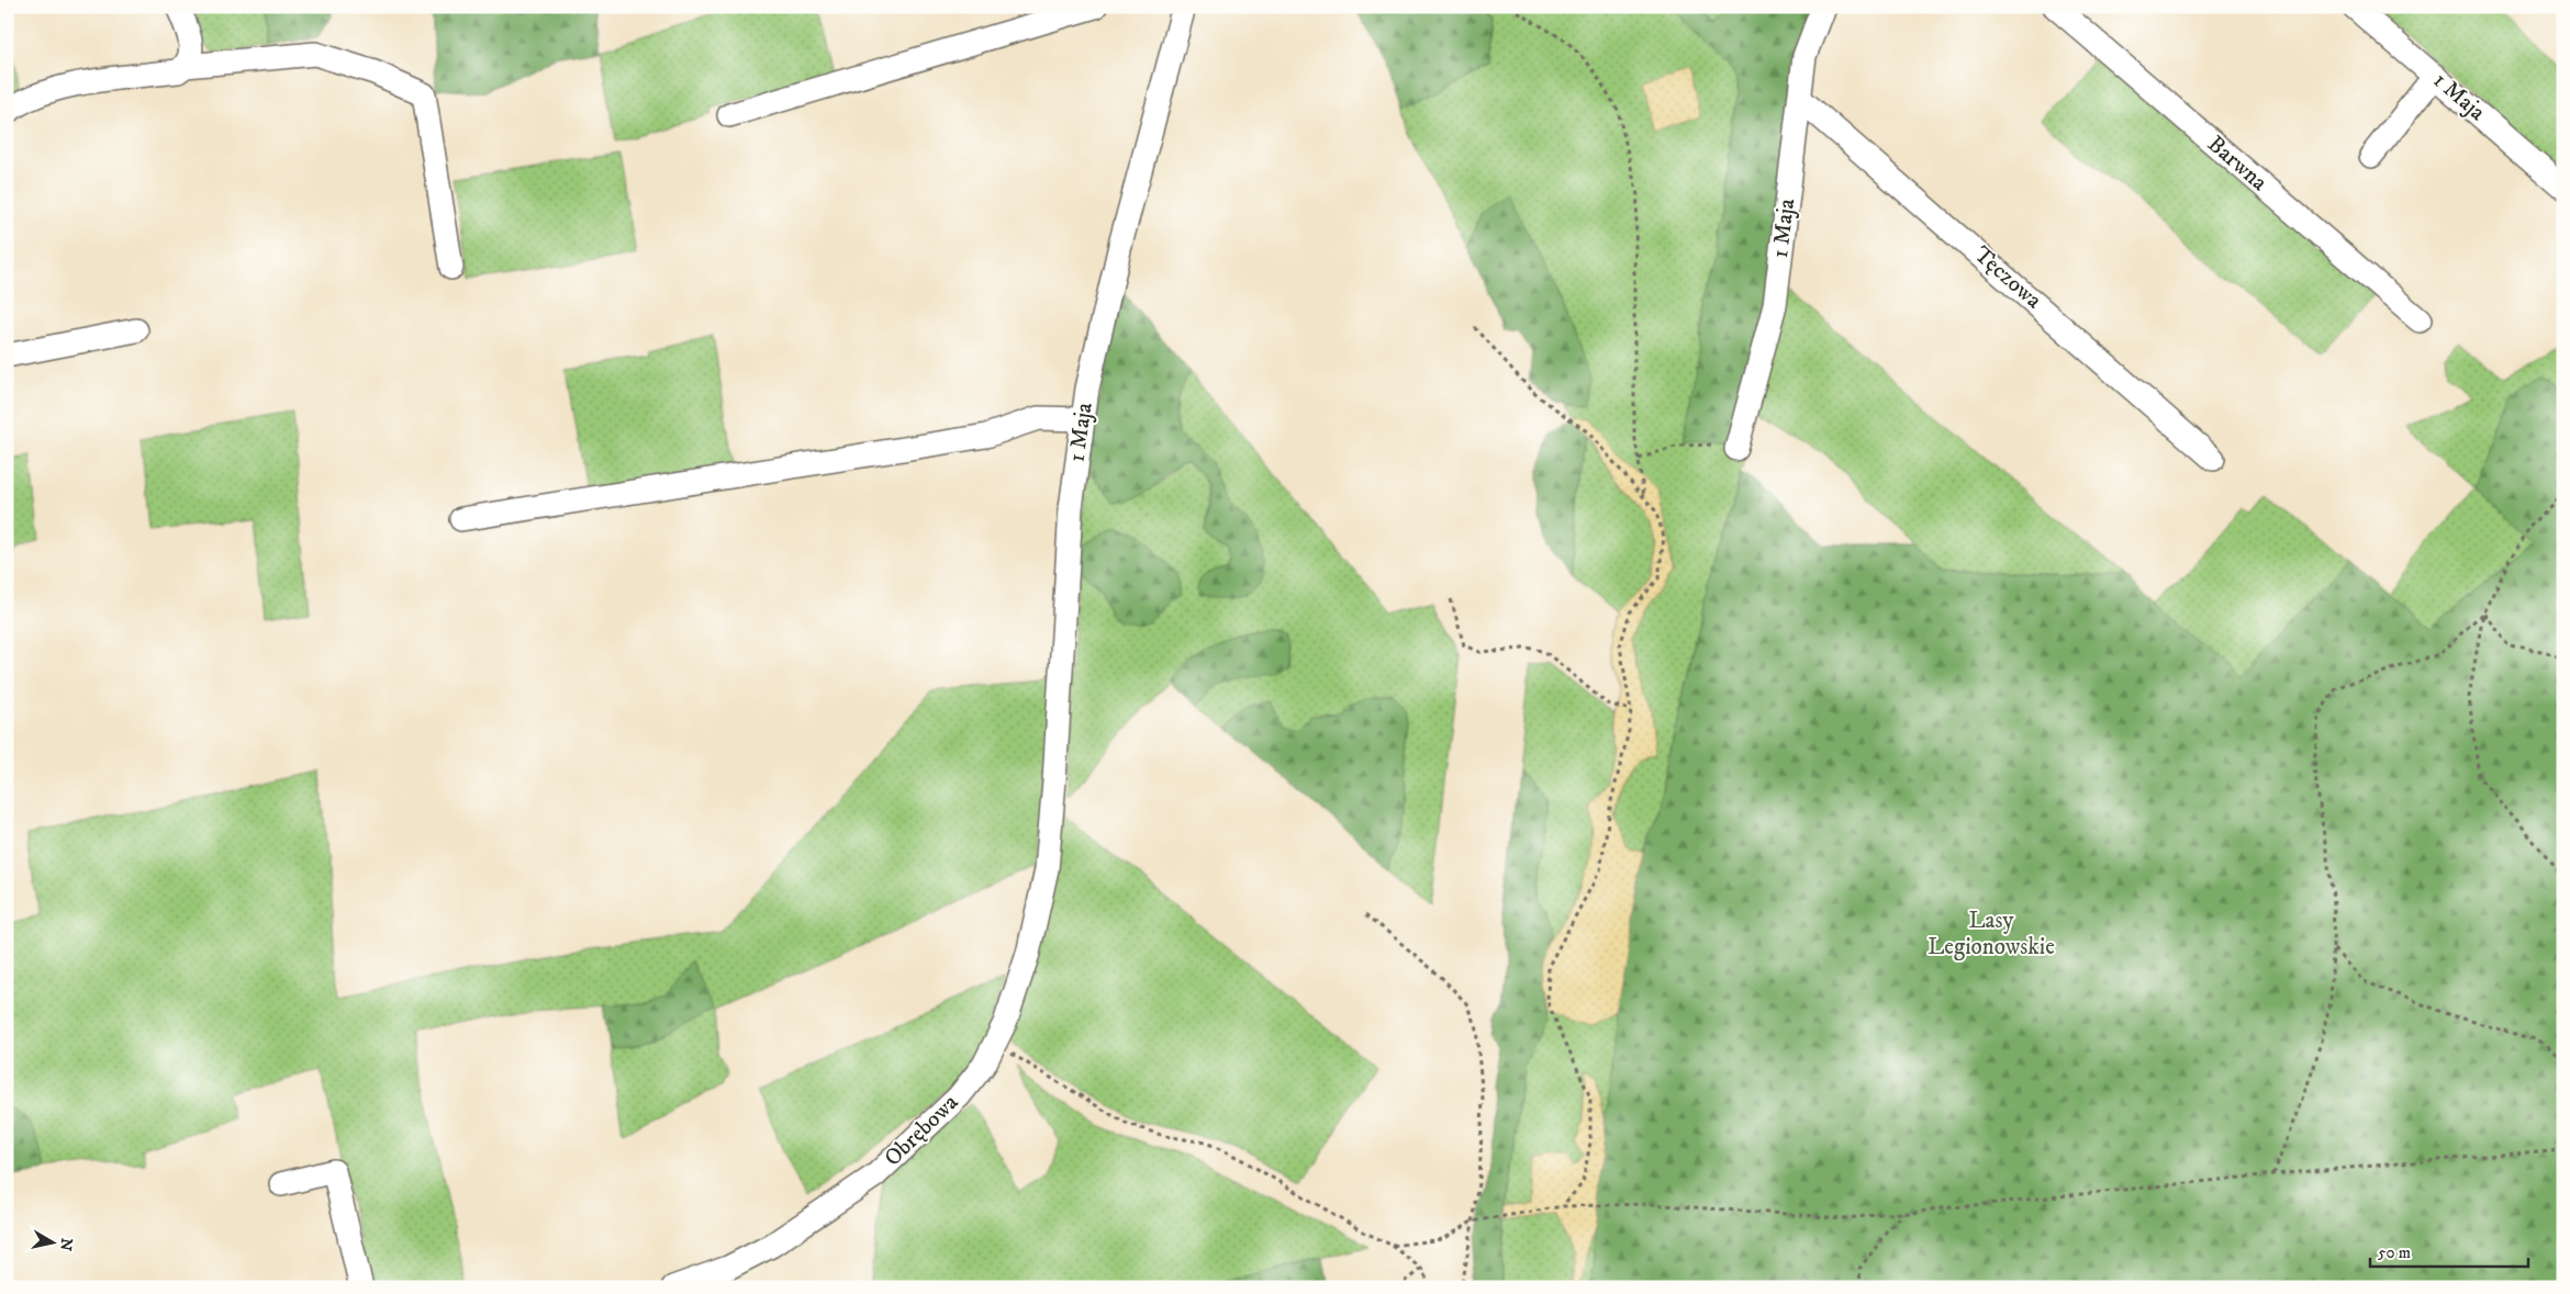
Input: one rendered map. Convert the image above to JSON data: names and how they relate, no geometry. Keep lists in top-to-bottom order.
{
  "streets": {
    "street": [
      "1 Maja",
      "Barwna",
      "Tęczowa",
      "Obrębowa"
    ]
  },
  "crossings": [
    ["1 Maja", "Tęczowa"],
    ["1 Maja", "Obrębowa"]
  ],
  "parks": ["Lasy Legionowskie"],
  "scale_bar": "50 m",
  "north": "right"
}
